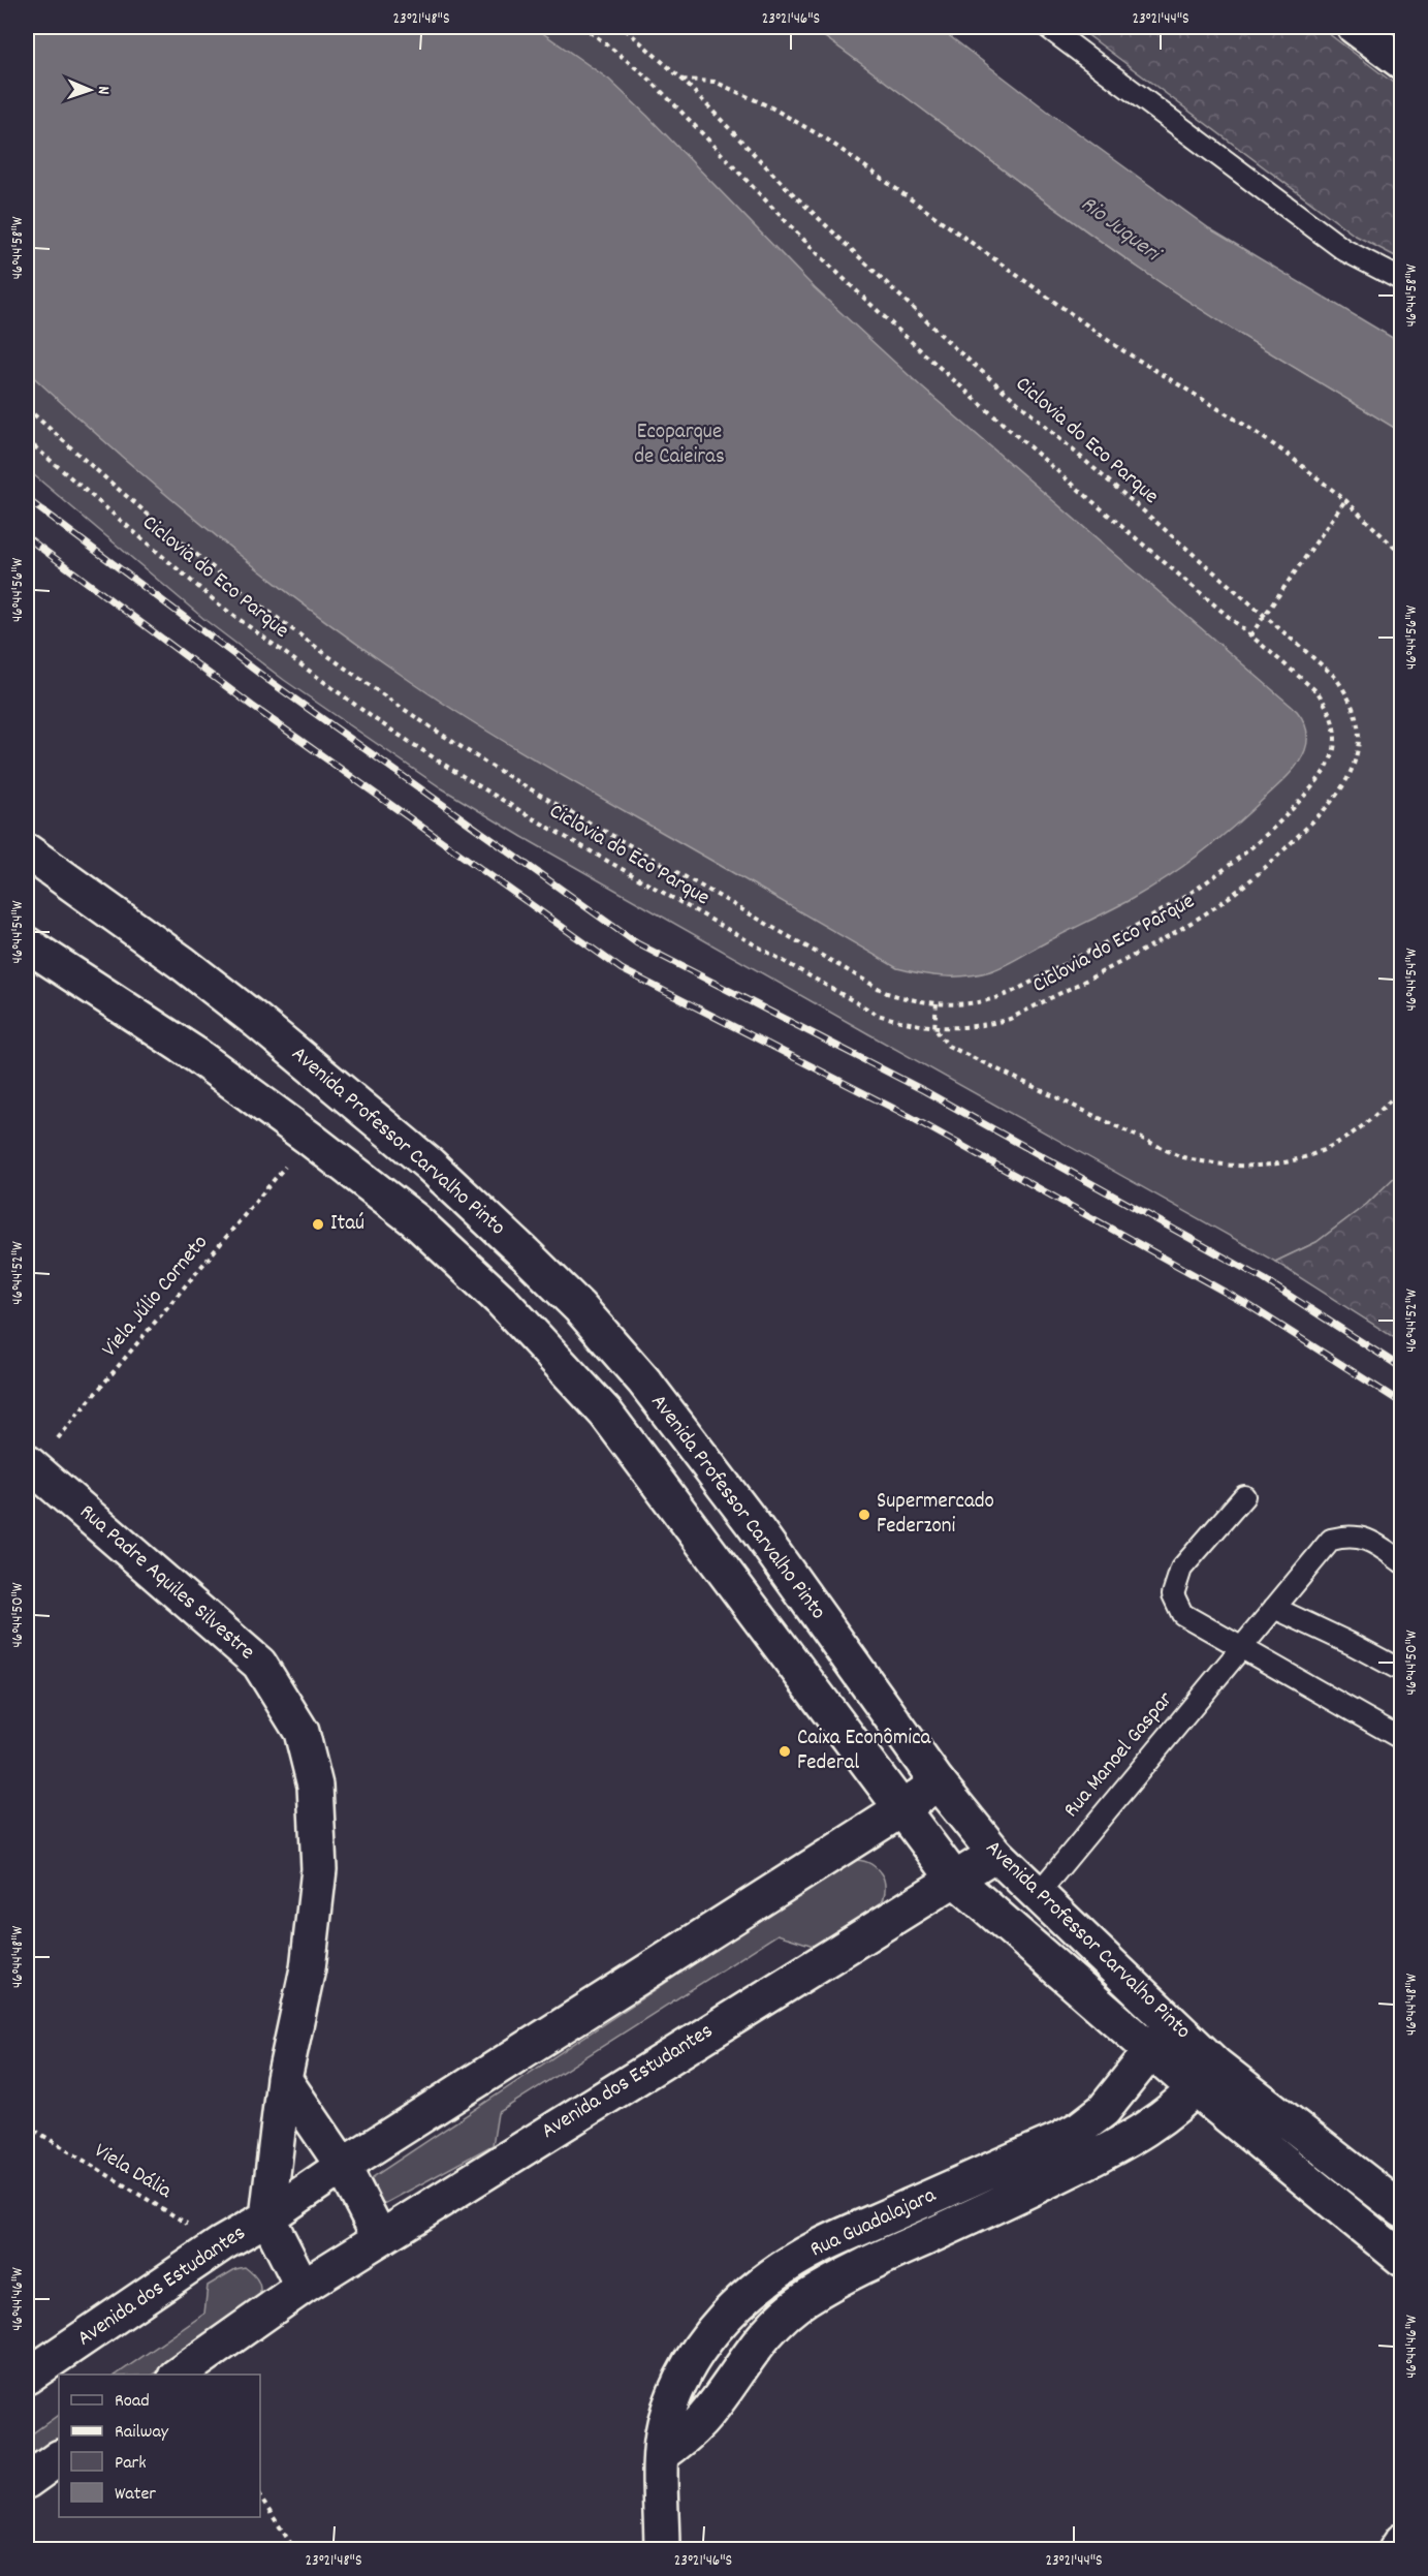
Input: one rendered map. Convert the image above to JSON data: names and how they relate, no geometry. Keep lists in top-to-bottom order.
{
  "streets": {
    "street": [
      "Avenida Professor Carvalho Pinto",
      "Rua Padre Aquiles Silvestre",
      "Avenida dos Estudantes",
      "Rua Guadalajara"
    ],
    "lane": ["Rua Manoel Gaspar"],
    "path": ["Ciclovia do Eco Parque", "Viela Júlio Corneto", "Viela Dália"]
  },
  "crossings": [
    ["Avenida Professor Carvalho Pinto", "Viela Júlio Corneto"],
    ["Avenida Professor Carvalho Pinto", "Rua Manoel Gaspar"],
    ["Avenida Professor Carvalho Pinto", "Avenida dos Estudantes"],
    ["Avenida Professor Carvalho Pinto", "Rua Guadalajara"],
    ["Viela Júlio Corneto", "Rua Padre Aquiles Silvestre"],
    ["Rua Padre Aquiles Silvestre", "Avenida dos Estudantes"],
    ["Avenida dos Estudantes", "Viela Dália"]
  ],
  "water": ["Rio Juqueri"],
  "parks": ["Ecoparque de Caieiras"],
  "places": ["Itaú", "Supermercado Federzoni", "Caixa Econômica Federal"],
  "legend": [
    "Road",
    "Railway",
    "Park",
    "Water"
  ],
  "north": "right",
  "coordinates": [
    "23°21'48\"S",
    "23°21'46\"S",
    "23°21'44\"S",
    "46°44'58\"W",
    "46°44'56\"W",
    "46°44'54\"W",
    "46°44'52\"W",
    "46°44'50\"W",
    "46°44'48\"W",
    "46°44'46\"W"
  ]
}
